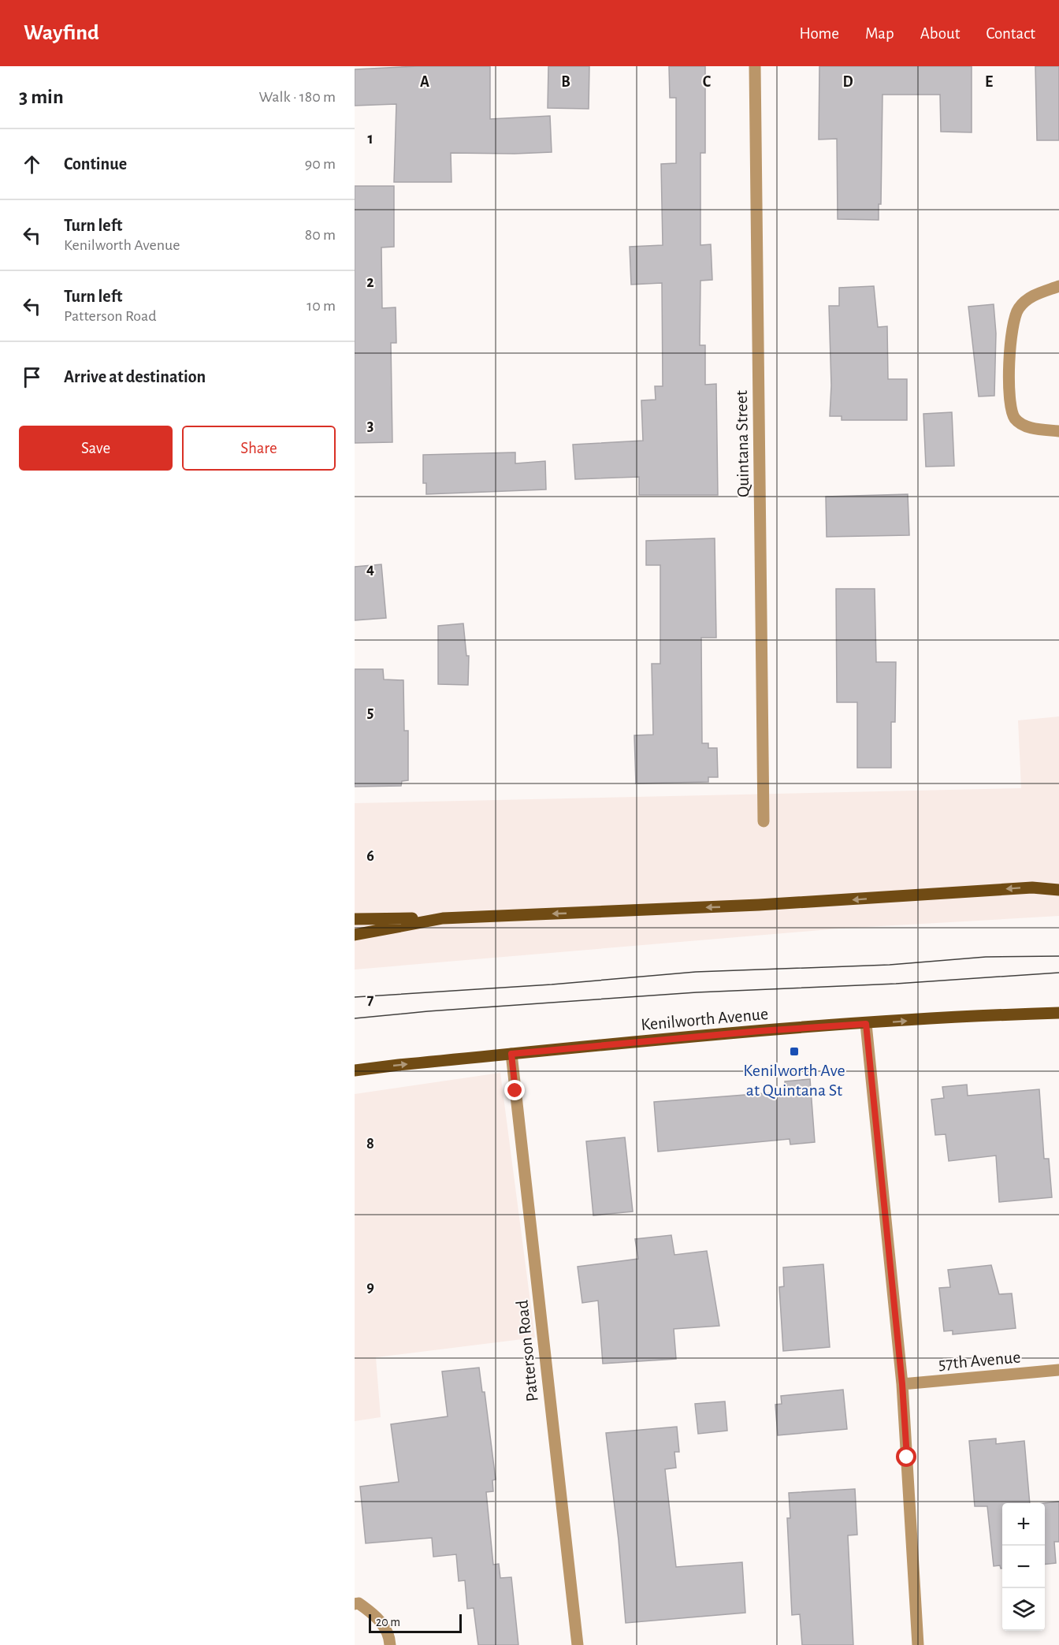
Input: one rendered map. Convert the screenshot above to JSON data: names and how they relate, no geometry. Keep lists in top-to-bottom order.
{
  "streets": {
    "main road": ["Kenilworth Avenue"],
    "street": ["Quintana Street", "Patterson Road", "57th Avenue"]
  },
  "crossings": [
    ["Kenilworth Avenue", "Patterson Road"]
  ],
  "one_way": ["Kenilworth Avenue"],
  "places": {
    "transit": ["Kenilworth Ave at Quintana St"]
  },
  "scale_bar": "20 m",
  "page": {
    "header": "Wayfind",
    "nav": [
      "Home",
      "Map",
      "About",
      "Contact"
    ],
    "heading": ["3 min", "Walk · 180 m"],
    "list": [
      ["Continue", "90 m"],
      ["Turn left", "Kenilworth Avenue", "80 m"],
      ["Turn left", "Patterson Road", "10 m"],
      "Arrive at destination"
    ],
    "buttons": ["Save", "Share"],
    "map_buttons": ["+", "−"],
    "scale": "20 m"
  },
  "grid": {
    "columns": [
      "A",
      "B",
      "C",
      "D",
      "E"
    ],
    "rows": [
      "1",
      "2",
      "3",
      "4",
      "5",
      "6",
      "7",
      "8",
      "9"
    ]
  }
}
